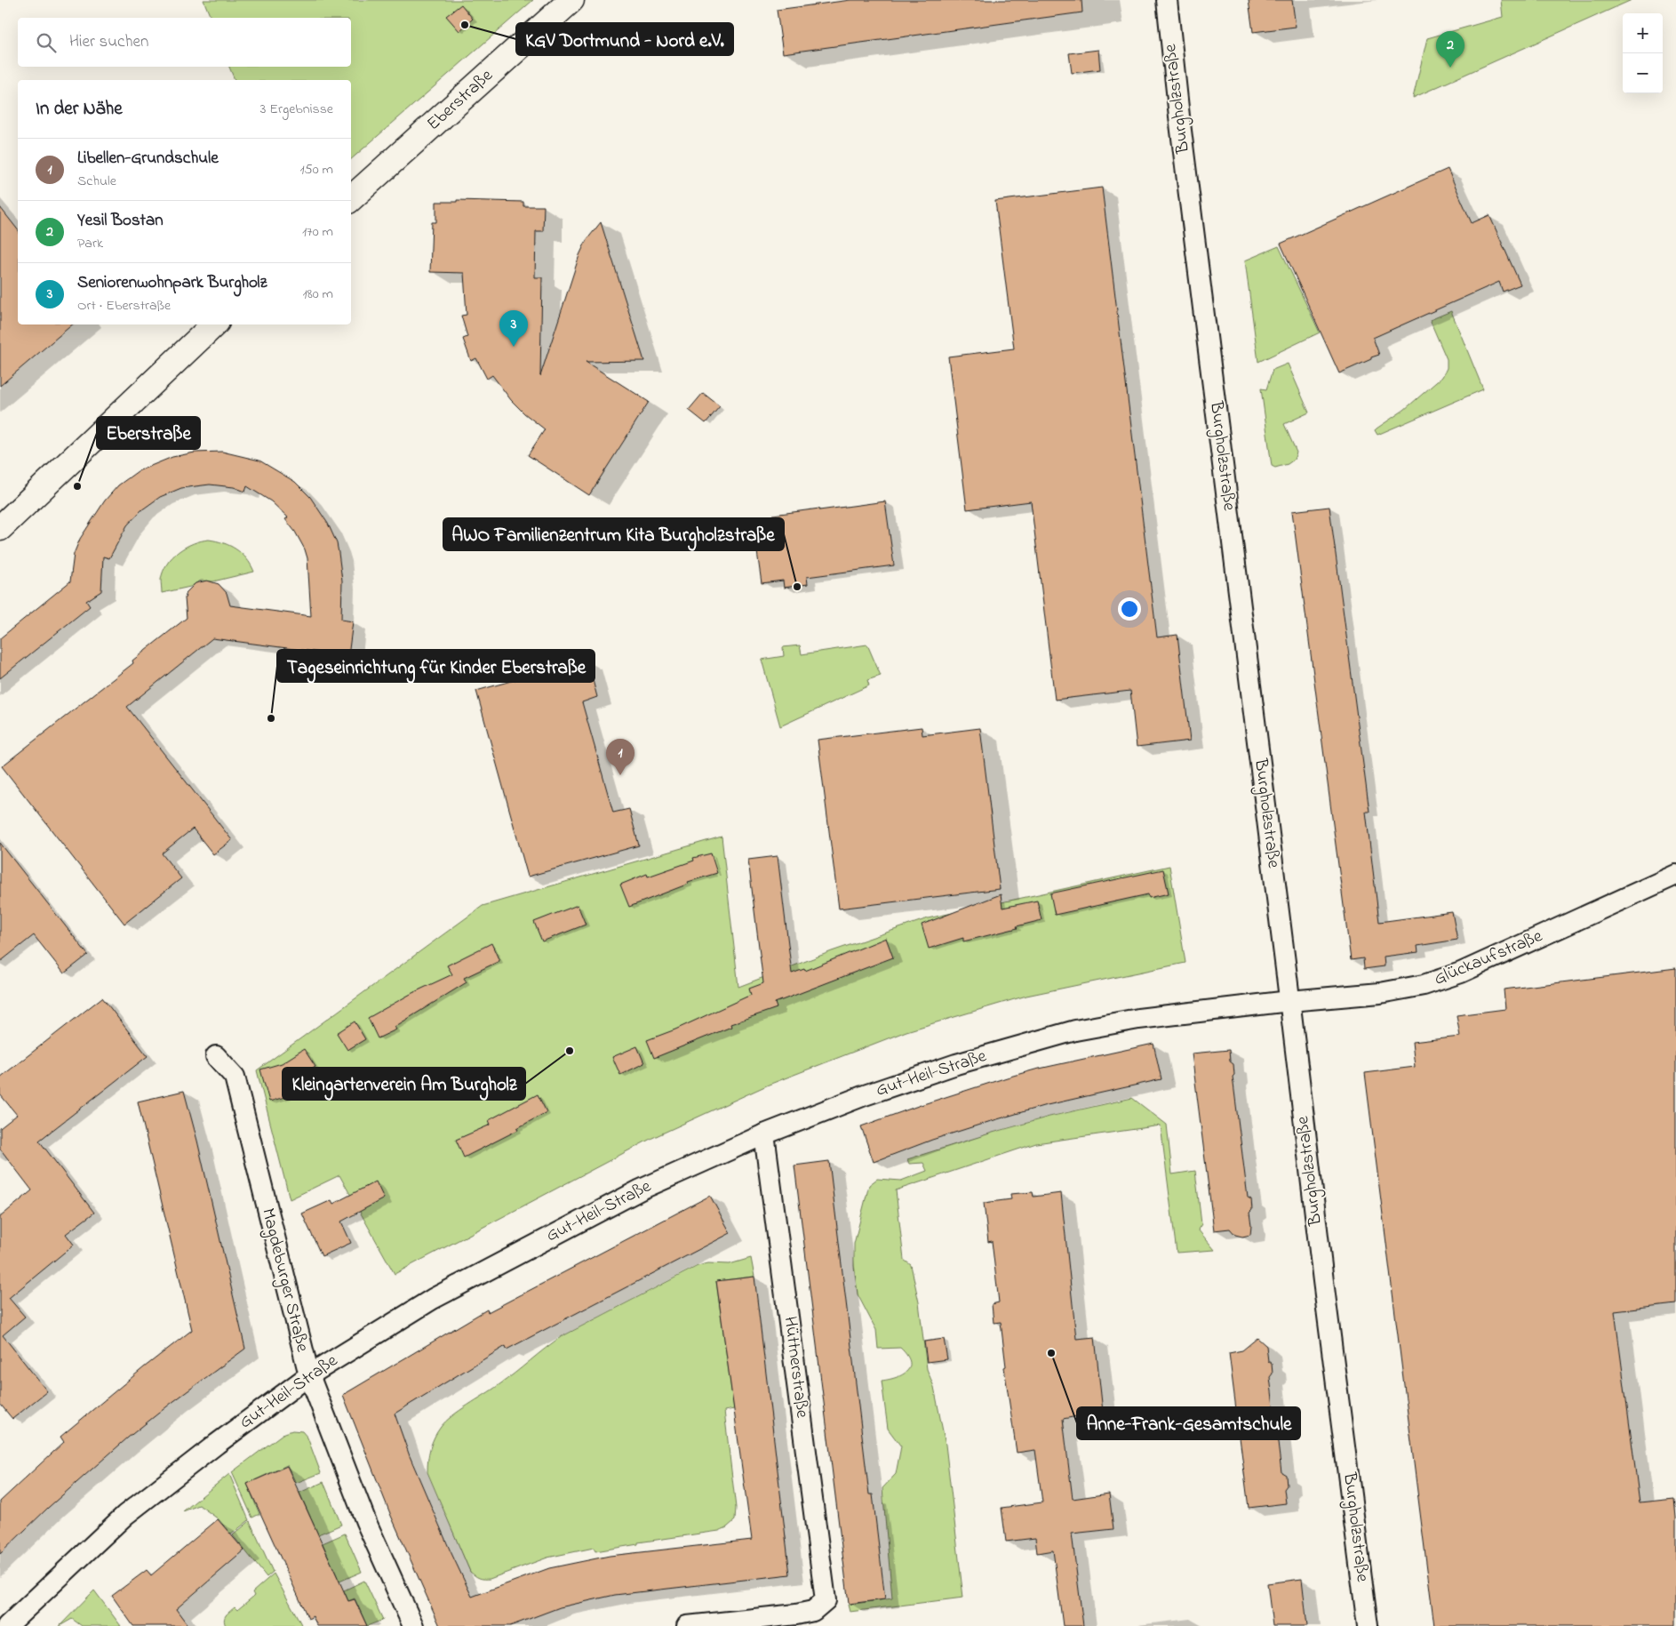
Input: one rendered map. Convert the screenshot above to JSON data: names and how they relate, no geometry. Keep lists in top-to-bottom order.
{
  "streets": {
    "street": [
      "Burgholzstraße",
      "Eberstraße",
      "Glückaufstraße",
      "Gut-Heil-Straße",
      "Magdeburger Straße",
      "Hüttnerstraße"
    ]
  },
  "crossings": [
    ["Burgholzstraße", "Glückaufstraße"],
    ["Burgholzstraße", "Gut-Heil-Straße"],
    ["Glückaufstraße", "Gut-Heil-Straße"],
    ["Gut-Heil-Straße", "Magdeburger Straße"],
    ["Gut-Heil-Straße", "Hüttnerstraße"]
  ],
  "places": [
    "KGV Dortmund - Nord e.V.",
    "Eberstraße",
    "AWO Familienzentrum Kita Burgholzstraße",
    "Tageseinrichtung für Kinder Eberstraße",
    "Kleingartenverein Am Burgholz",
    "Anne-Frank-Gesamtschule"
  ],
  "page": {
    "map_buttons": ["+", "−"],
    "search": "Hier suchen",
    "pins": ["2", "3", "1"],
    "heading": ["In der Nähe", "3 Ergebnisse"],
    "list": [
      {
        "mark": "1",
        "name": "Libellen-Grundschule",
        "note": "Schule",
        "value": "150 m"
      },
      {
        "mark": "2",
        "name": "Yesil Bostan",
        "note": "Park",
        "value": "170 m"
      },
      {
        "mark": "3",
        "name": "Seniorenwohnpark Burgholz",
        "note": "Ort · Eberstraße",
        "value": "180 m"
      }
    ]
  }
}
